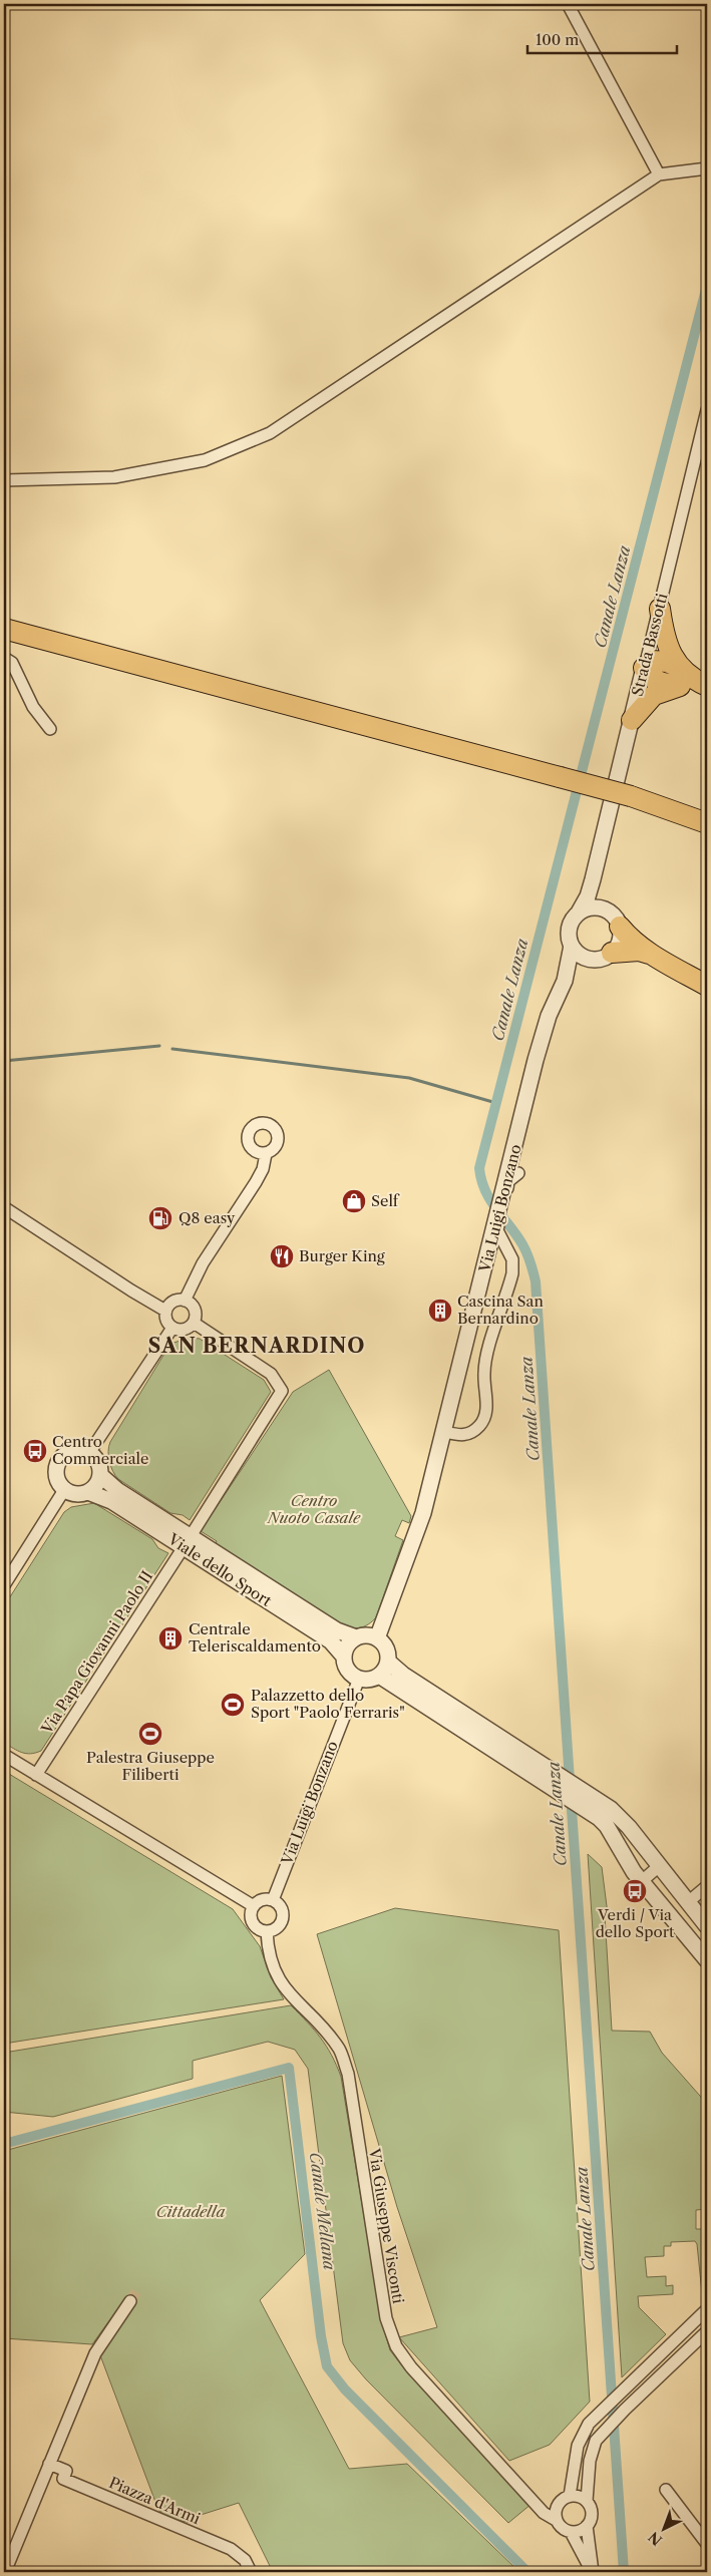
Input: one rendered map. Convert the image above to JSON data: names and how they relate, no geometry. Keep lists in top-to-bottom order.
{
  "streets": {
    "street": [
      "Strada Bassotti",
      "Via Luigi Bonzano",
      "Viale dello Sport",
      "Via Papa Giovanni Paolo II",
      "Via Giuseppe Visconti",
      "Piazza d'Armi"
    ]
  },
  "crossings": [
    ["Strada Bassotti", "Via Luigi Bonzano"],
    ["Via Luigi Bonzano", "Viale dello Sport"],
    ["Via Luigi Bonzano", "Via Giuseppe Visconti"],
    ["Viale dello Sport", "Via Papa Giovanni Paolo II"]
  ],
  "districts": ["SAN BERNARDINO"],
  "water": ["Canale Lanza", "Canale Mellana"],
  "parks": ["Centro Nuoto Casale", "Cittadella"],
  "places": {
    "shop": ["Self"],
    "fuel station": ["Q8 easy"],
    "restaurant": ["Burger King"],
    "building": ["Cascina San Bernardino", "Centrale Teleriscaldamento"],
    "bus stop": ["Centro Commerciale", "Verdi / Via dello Sport"],
    "sports": ["Palazzetto dello Sport \"Paolo Ferraris\"", "Palestra Giuseppe Filiberti"]
  },
  "scale_bar": "100 m",
  "north": "bottom left"
}
